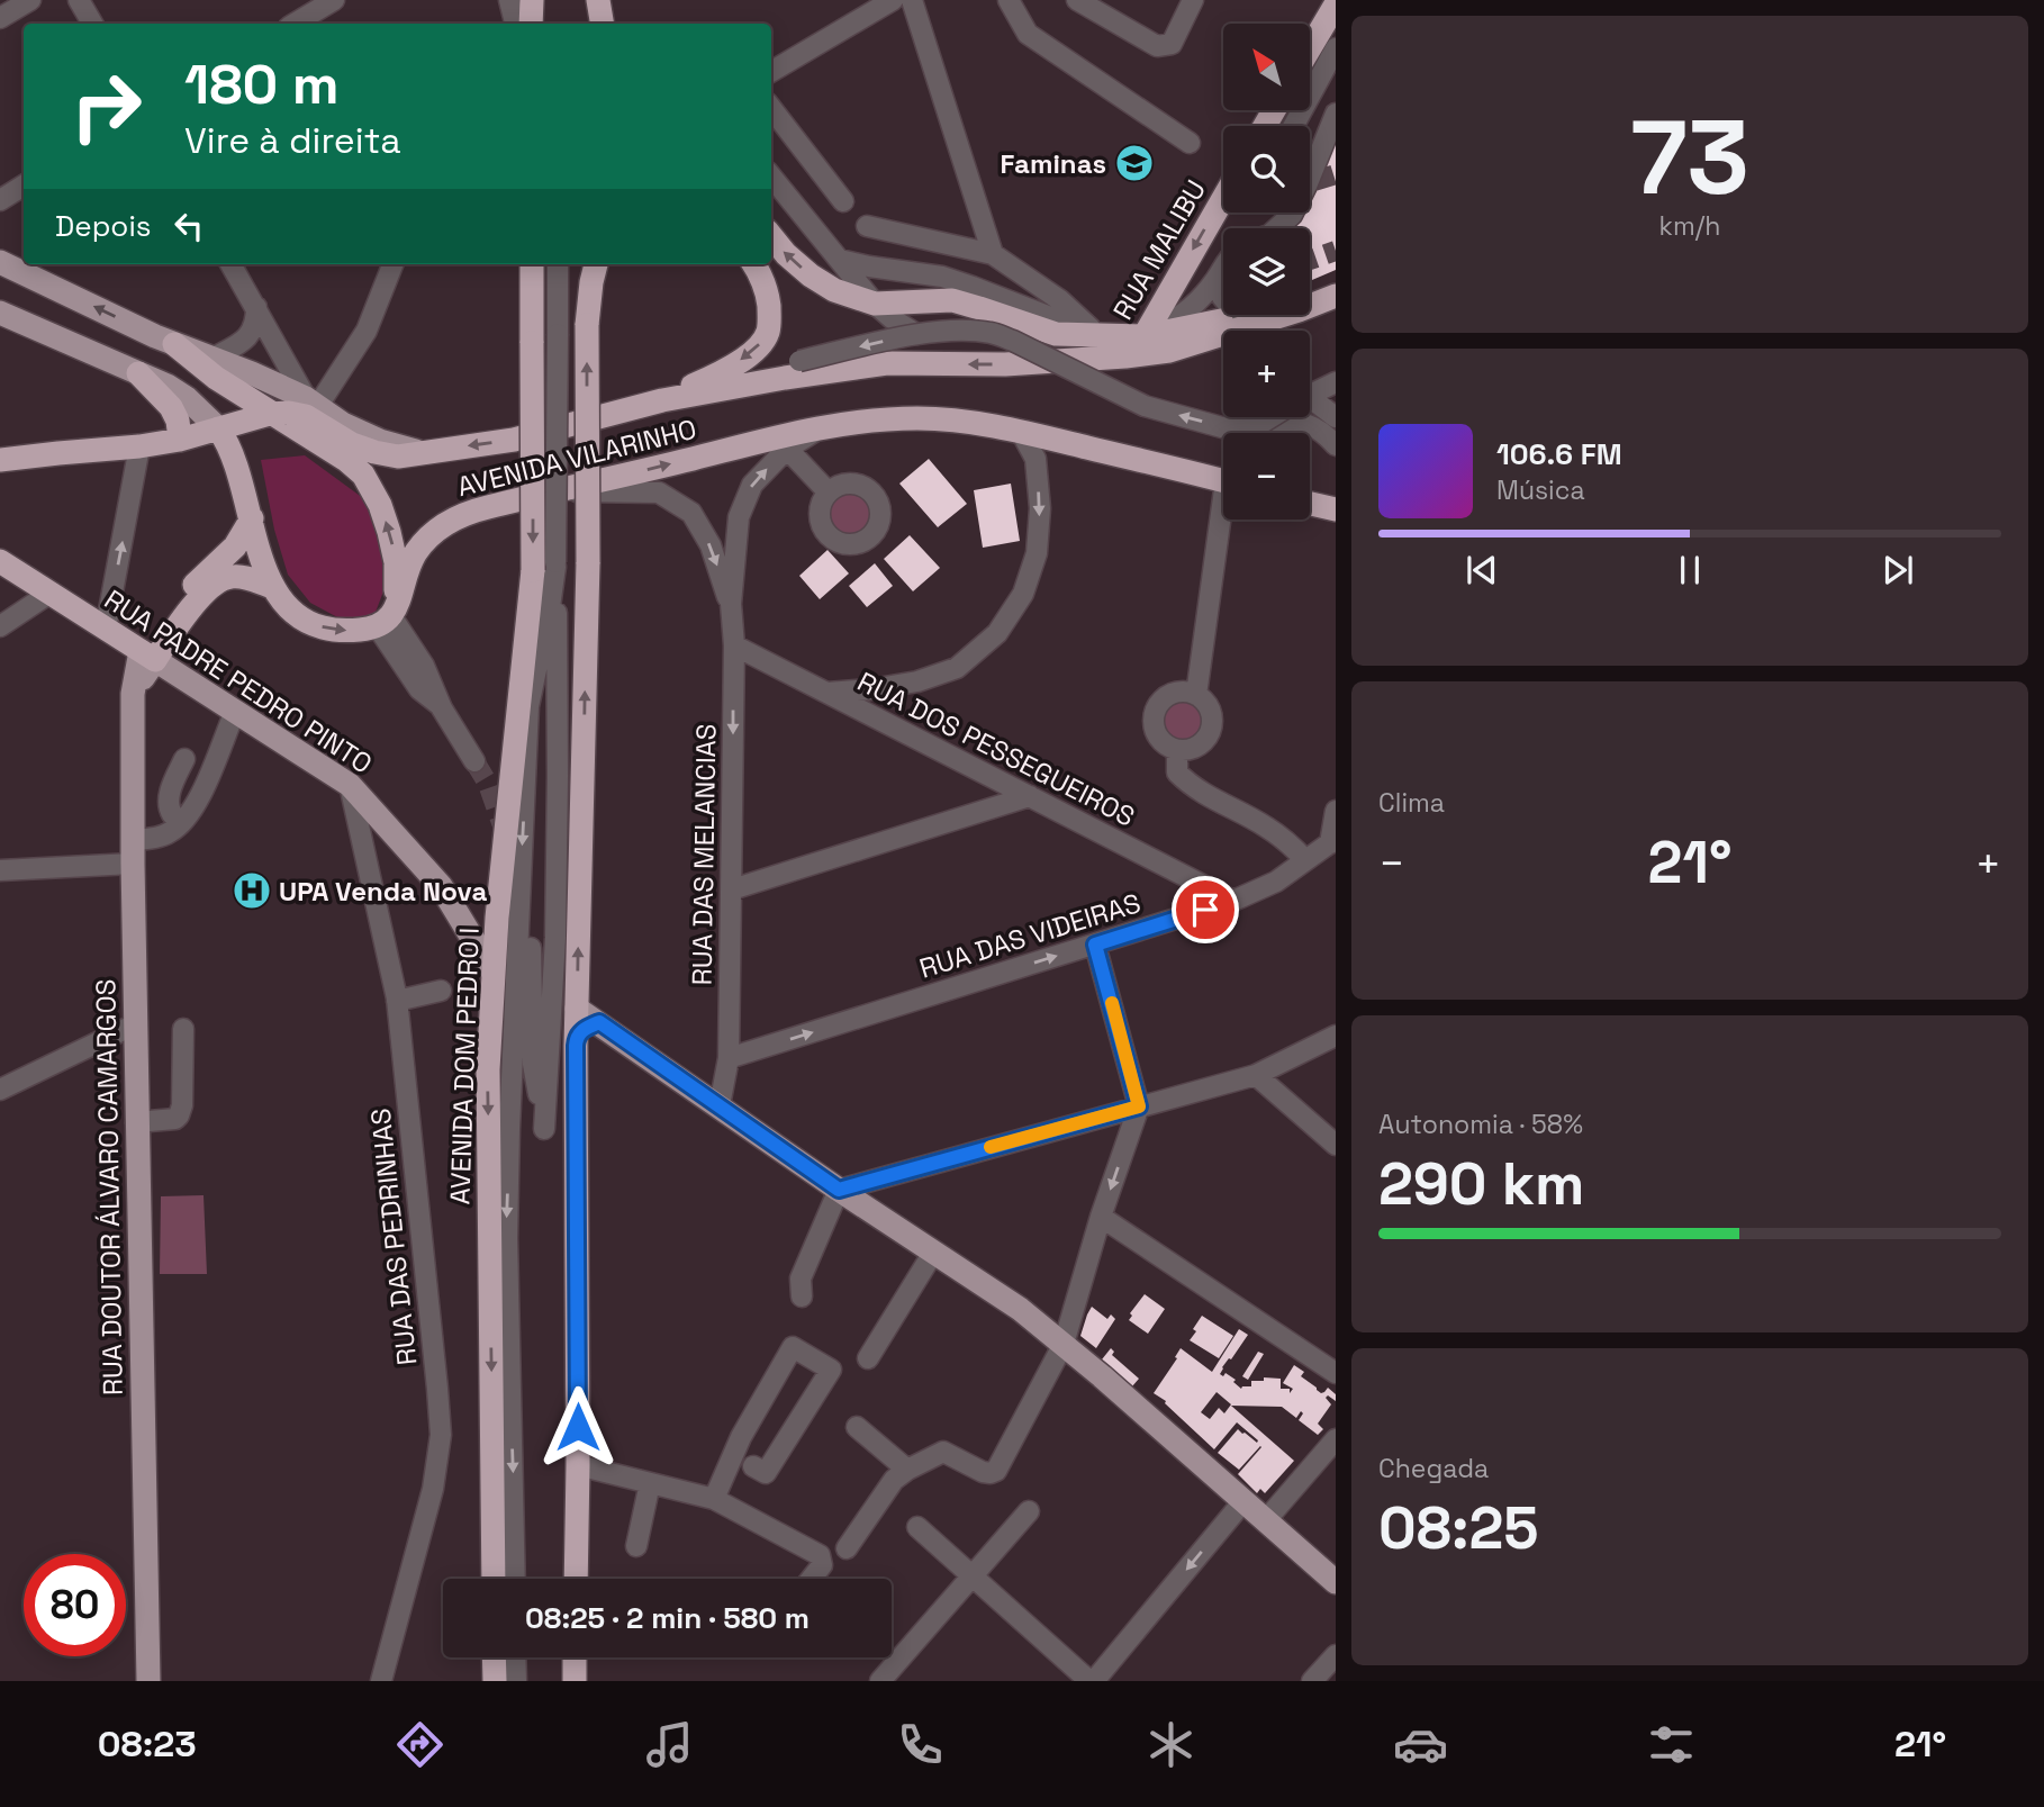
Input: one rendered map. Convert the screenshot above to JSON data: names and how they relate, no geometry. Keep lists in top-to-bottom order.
{
  "streets": {
    "highway": [
      "RUA MALIBU",
      "AVENIDA VILARINHO",
      "RUA PADRE PEDRO PINTO",
      "AVENIDA DOM PEDRO I",
      "RUA DOUTOR ÁLVARO CAMARGOS"
    ],
    "street": [
      "RUA DOS PESSEGUEIROS",
      "RUA DAS MELANCIAS",
      "RUA DAS VIDEIRAS",
      "RUA DAS PEDRINHAS"
    ]
  },
  "crossings": [
    ["RUA MALIBU", "AVENIDA VILARINHO"],
    ["AVENIDA VILARINHO", "RUA DAS MELANCIAS"],
    ["RUA PADRE PEDRO PINTO", "AVENIDA DOM PEDRO I"],
    ["RUA PADRE PEDRO PINTO", "RUA DOUTOR ÁLVARO CAMARGOS"],
    ["RUA PADRE PEDRO PINTO", "RUA DAS PEDRINHAS"],
    ["RUA DOS PESSEGUEIROS", "RUA DAS MELANCIAS"],
    ["RUA DOS PESSEGUEIROS", "RUA DAS VIDEIRAS"],
    ["RUA DAS MELANCIAS", "RUA DAS VIDEIRAS"]
  ],
  "one_way": ["RUA MALIBU"],
  "places": {
    "school or university": ["Faminas"],
    "hospital": ["UPA Venda Nova"]
  },
  "north": "top left",
  "page": {
    "tile": [
      ["73", "km/h"],
      "Clima",
      ["Autonomia · 58%", "290 km"],
      ["Chegada", "08:25"]
    ],
    "map_buttons": ["+", "−"],
    "turn": ["180 m", "Vire à direita"],
    "then": "Depois",
    "song": ["106.6 FM", "Música"],
    "heat": ["−", "21°", "+"],
    "limit": "80",
    "trip": "08:25 · 2 min · 580 m",
    "tabs": ["08:23", "21°"]
  }
}
